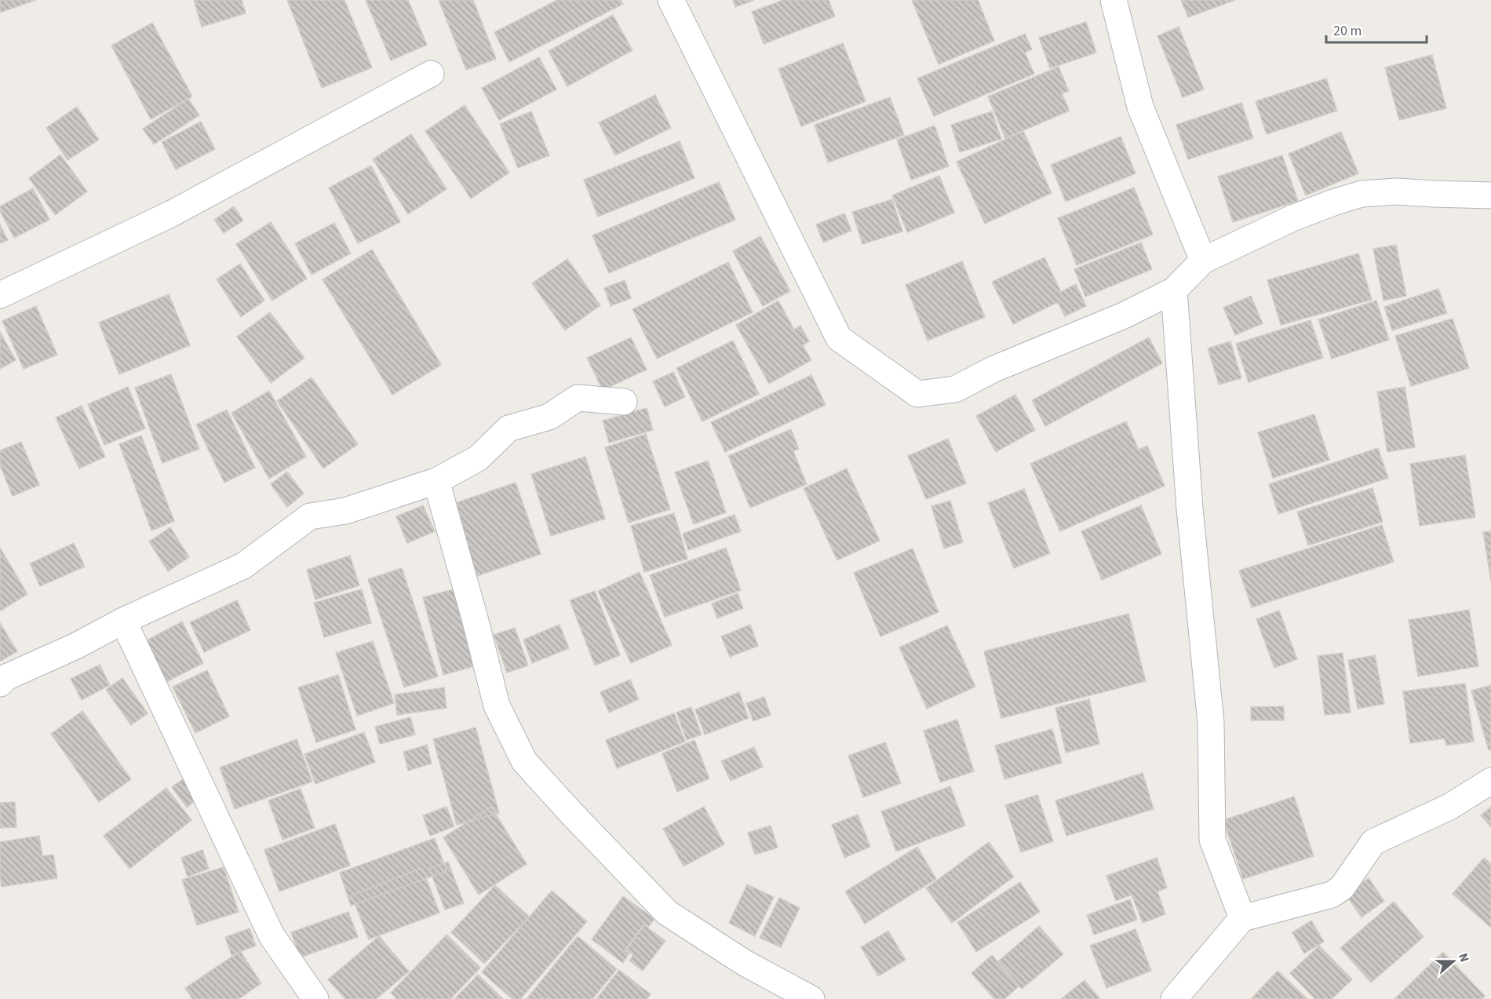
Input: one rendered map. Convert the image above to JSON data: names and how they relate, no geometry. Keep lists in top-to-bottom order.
{
  "scale_bar": "20 m",
  "north": "right"
}
